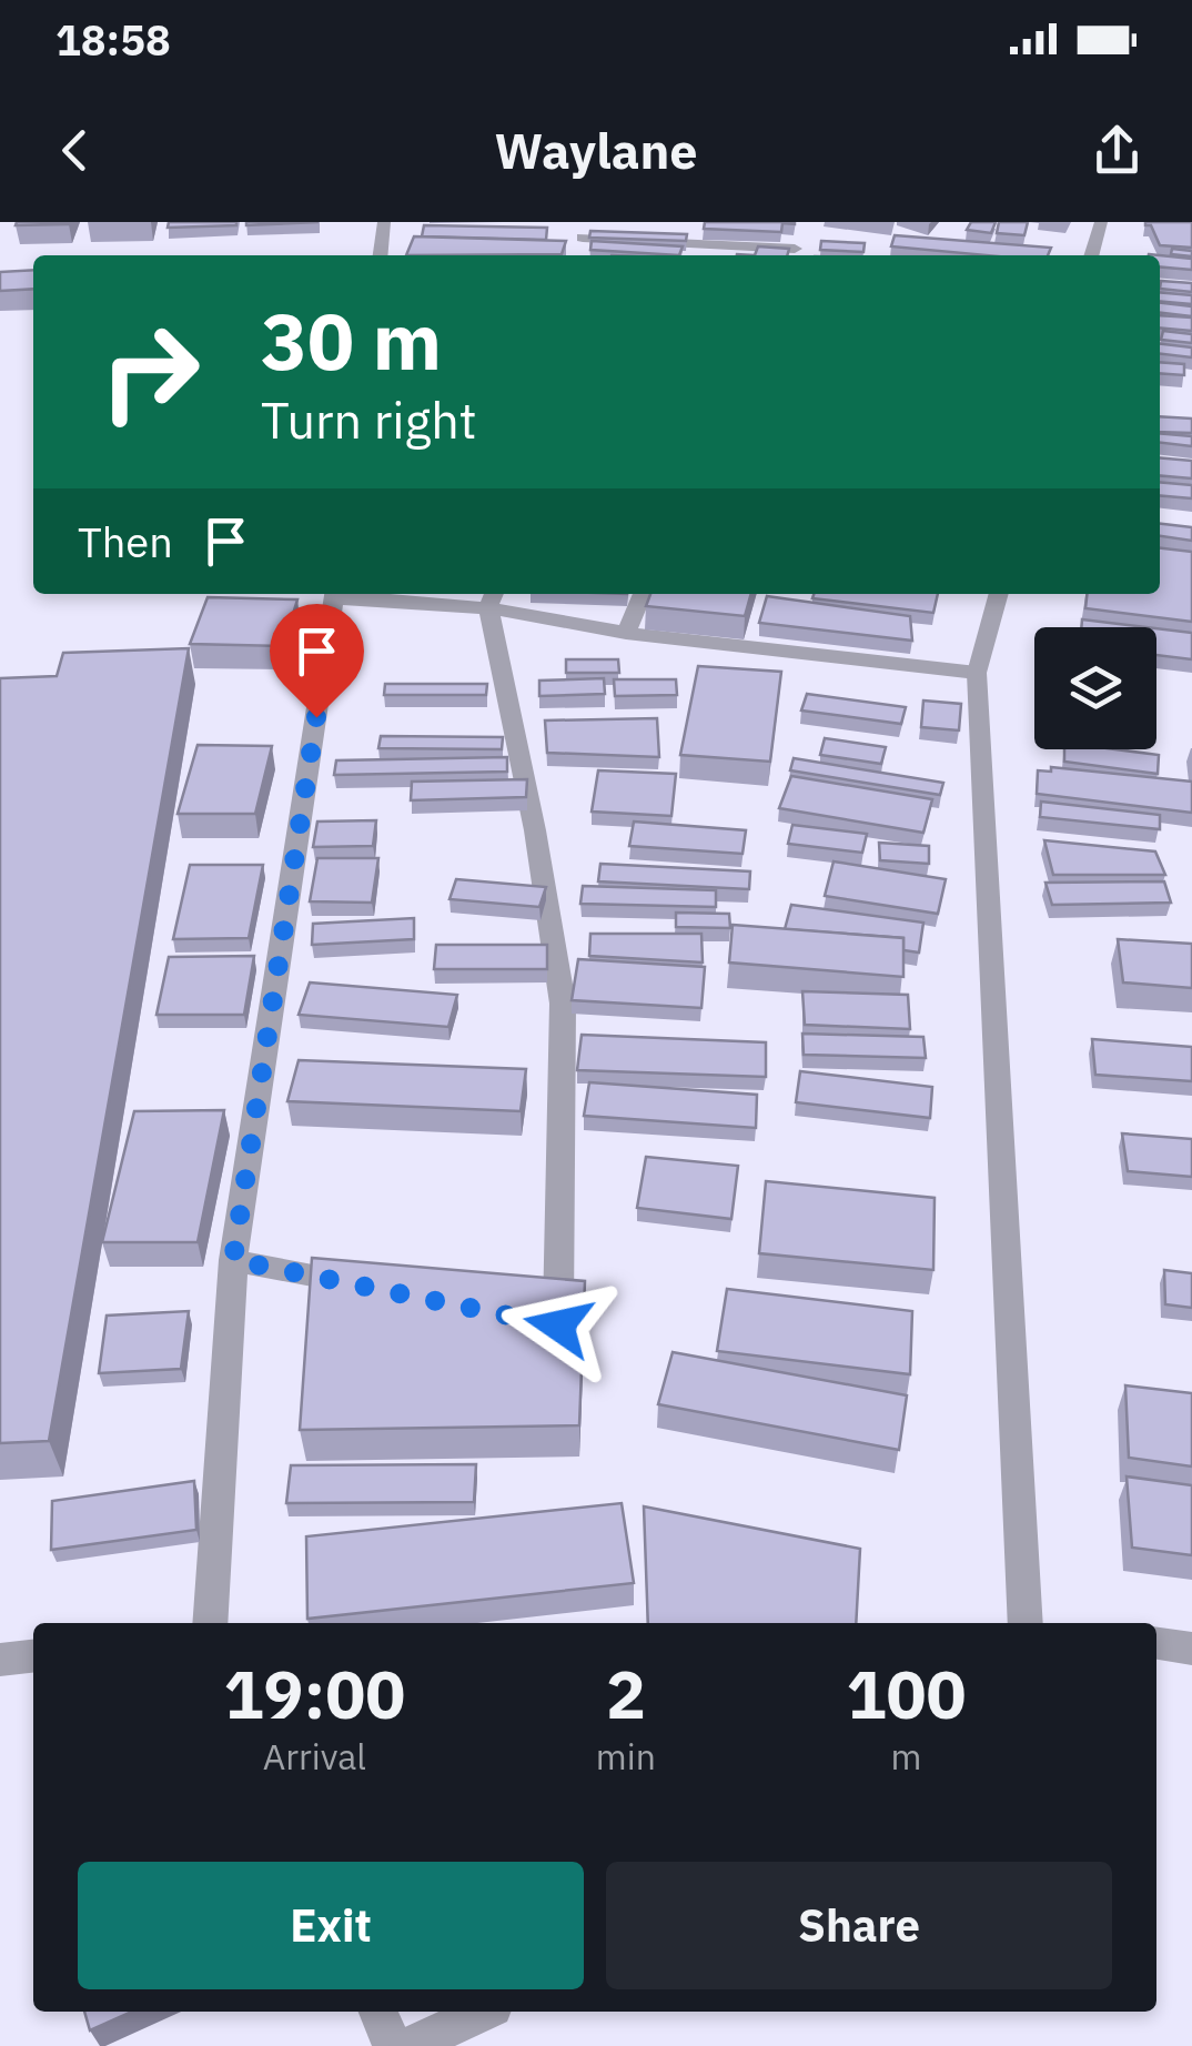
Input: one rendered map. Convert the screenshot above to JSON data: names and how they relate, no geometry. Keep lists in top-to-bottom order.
{
  "page": {
    "status": "18:58",
    "header": "Waylane",
    "turn": ["30 m", "Turn right"],
    "then": "Then",
    "eta": [
      "19:00",
      "Arrival",
      "2",
      "min",
      "100",
      "m"
    ],
    "buttons": ["Exit", "Share"]
  }
}
